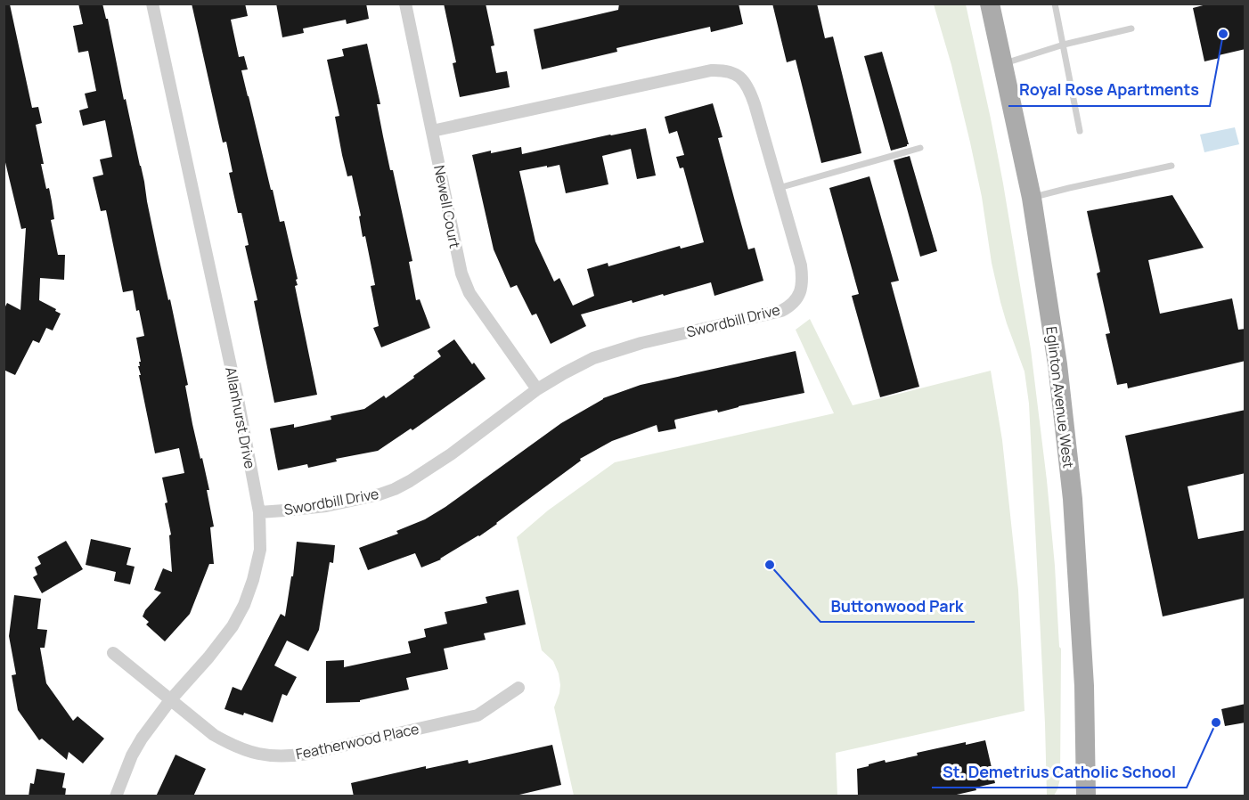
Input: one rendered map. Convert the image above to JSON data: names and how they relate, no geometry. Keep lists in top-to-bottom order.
{
  "streets": {
    "main road": ["Eglinton Avenue West"],
    "street": [
      "Newell Court",
      "Swordbill Drive",
      "Allanhurst Drive",
      "Featherwood Place"
    ]
  },
  "crossings": [
    ["Newell Court", "Swordbill Drive"],
    ["Swordbill Drive", "Allanhurst Drive"],
    ["Allanhurst Drive", "Featherwood Place"]
  ],
  "places": ["Royal Rose Apartments", "Buttonwood Park", "St. Demetrius Catholic School"]
}
